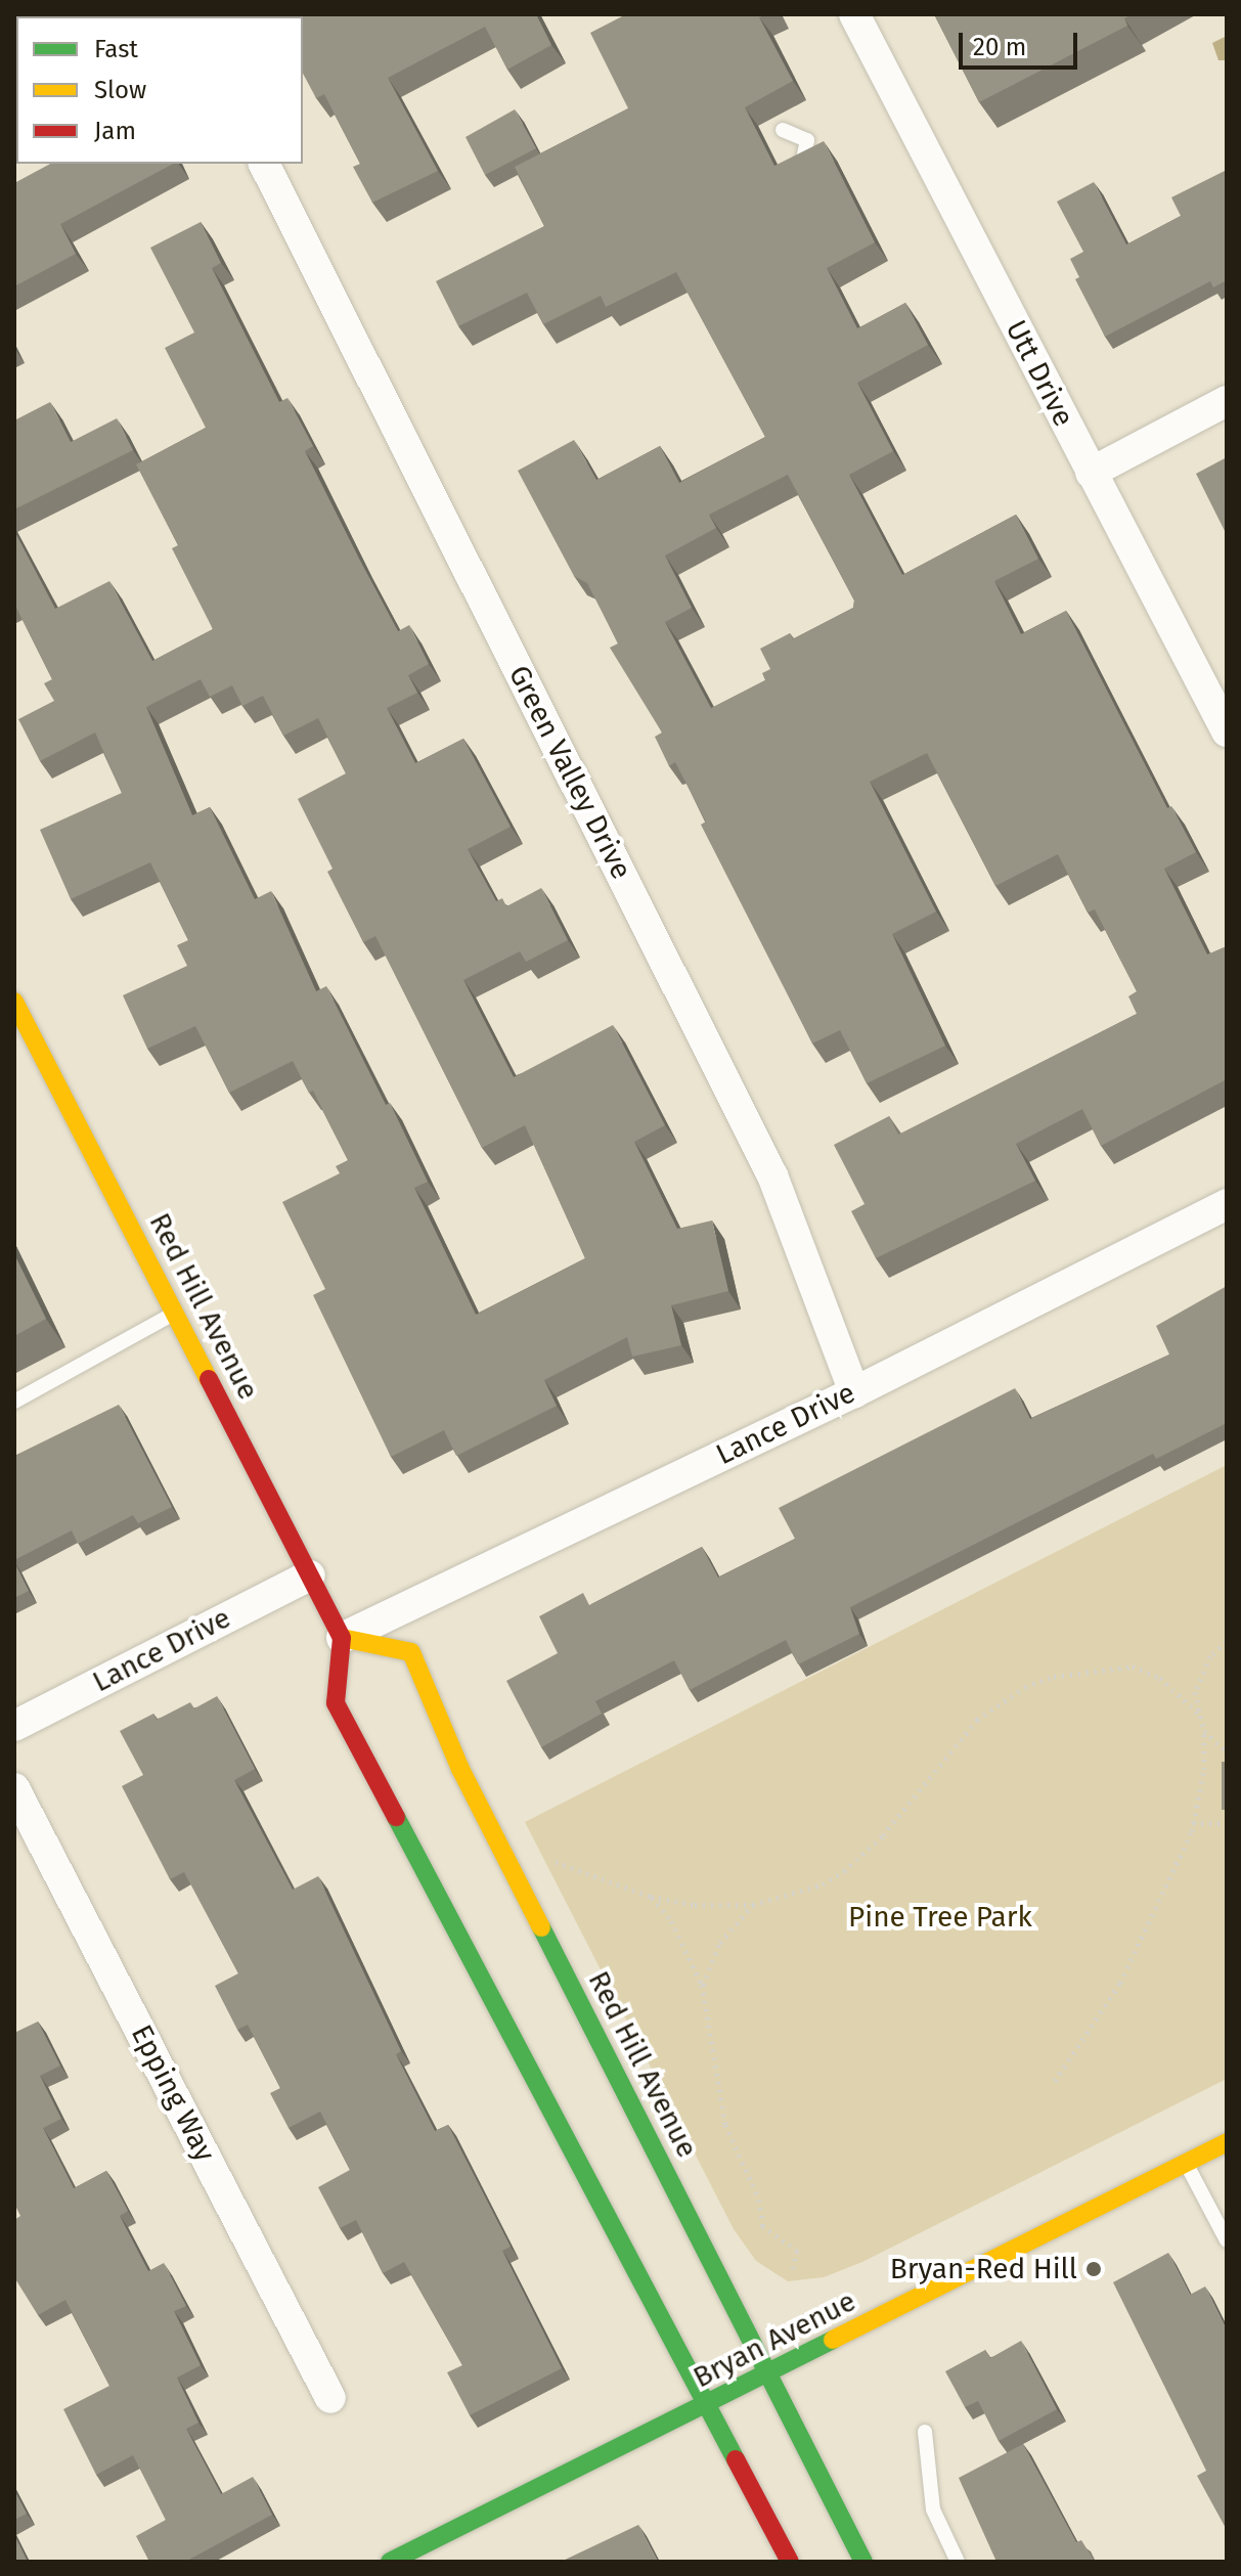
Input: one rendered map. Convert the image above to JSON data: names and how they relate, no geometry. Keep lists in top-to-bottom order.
{
  "streets": {
    "main road": ["Red Hill Avenue", "Bryan Avenue"],
    "street": [
      "Utt Drive",
      "Green Valley Drive",
      "Lance Drive",
      "Epping Way"
    ]
  },
  "crossings": [
    ["Green Valley Drive", "Lance Drive"],
    ["Red Hill Avenue", "Lance Drive"],
    ["Red Hill Avenue", "Bryan Avenue"]
  ],
  "parks": ["Pine Tree Park"],
  "places": ["Bryan-Red Hill"],
  "legend": ["Fast", "Slow", "Jam"],
  "scale_bar": "20 m"
}
